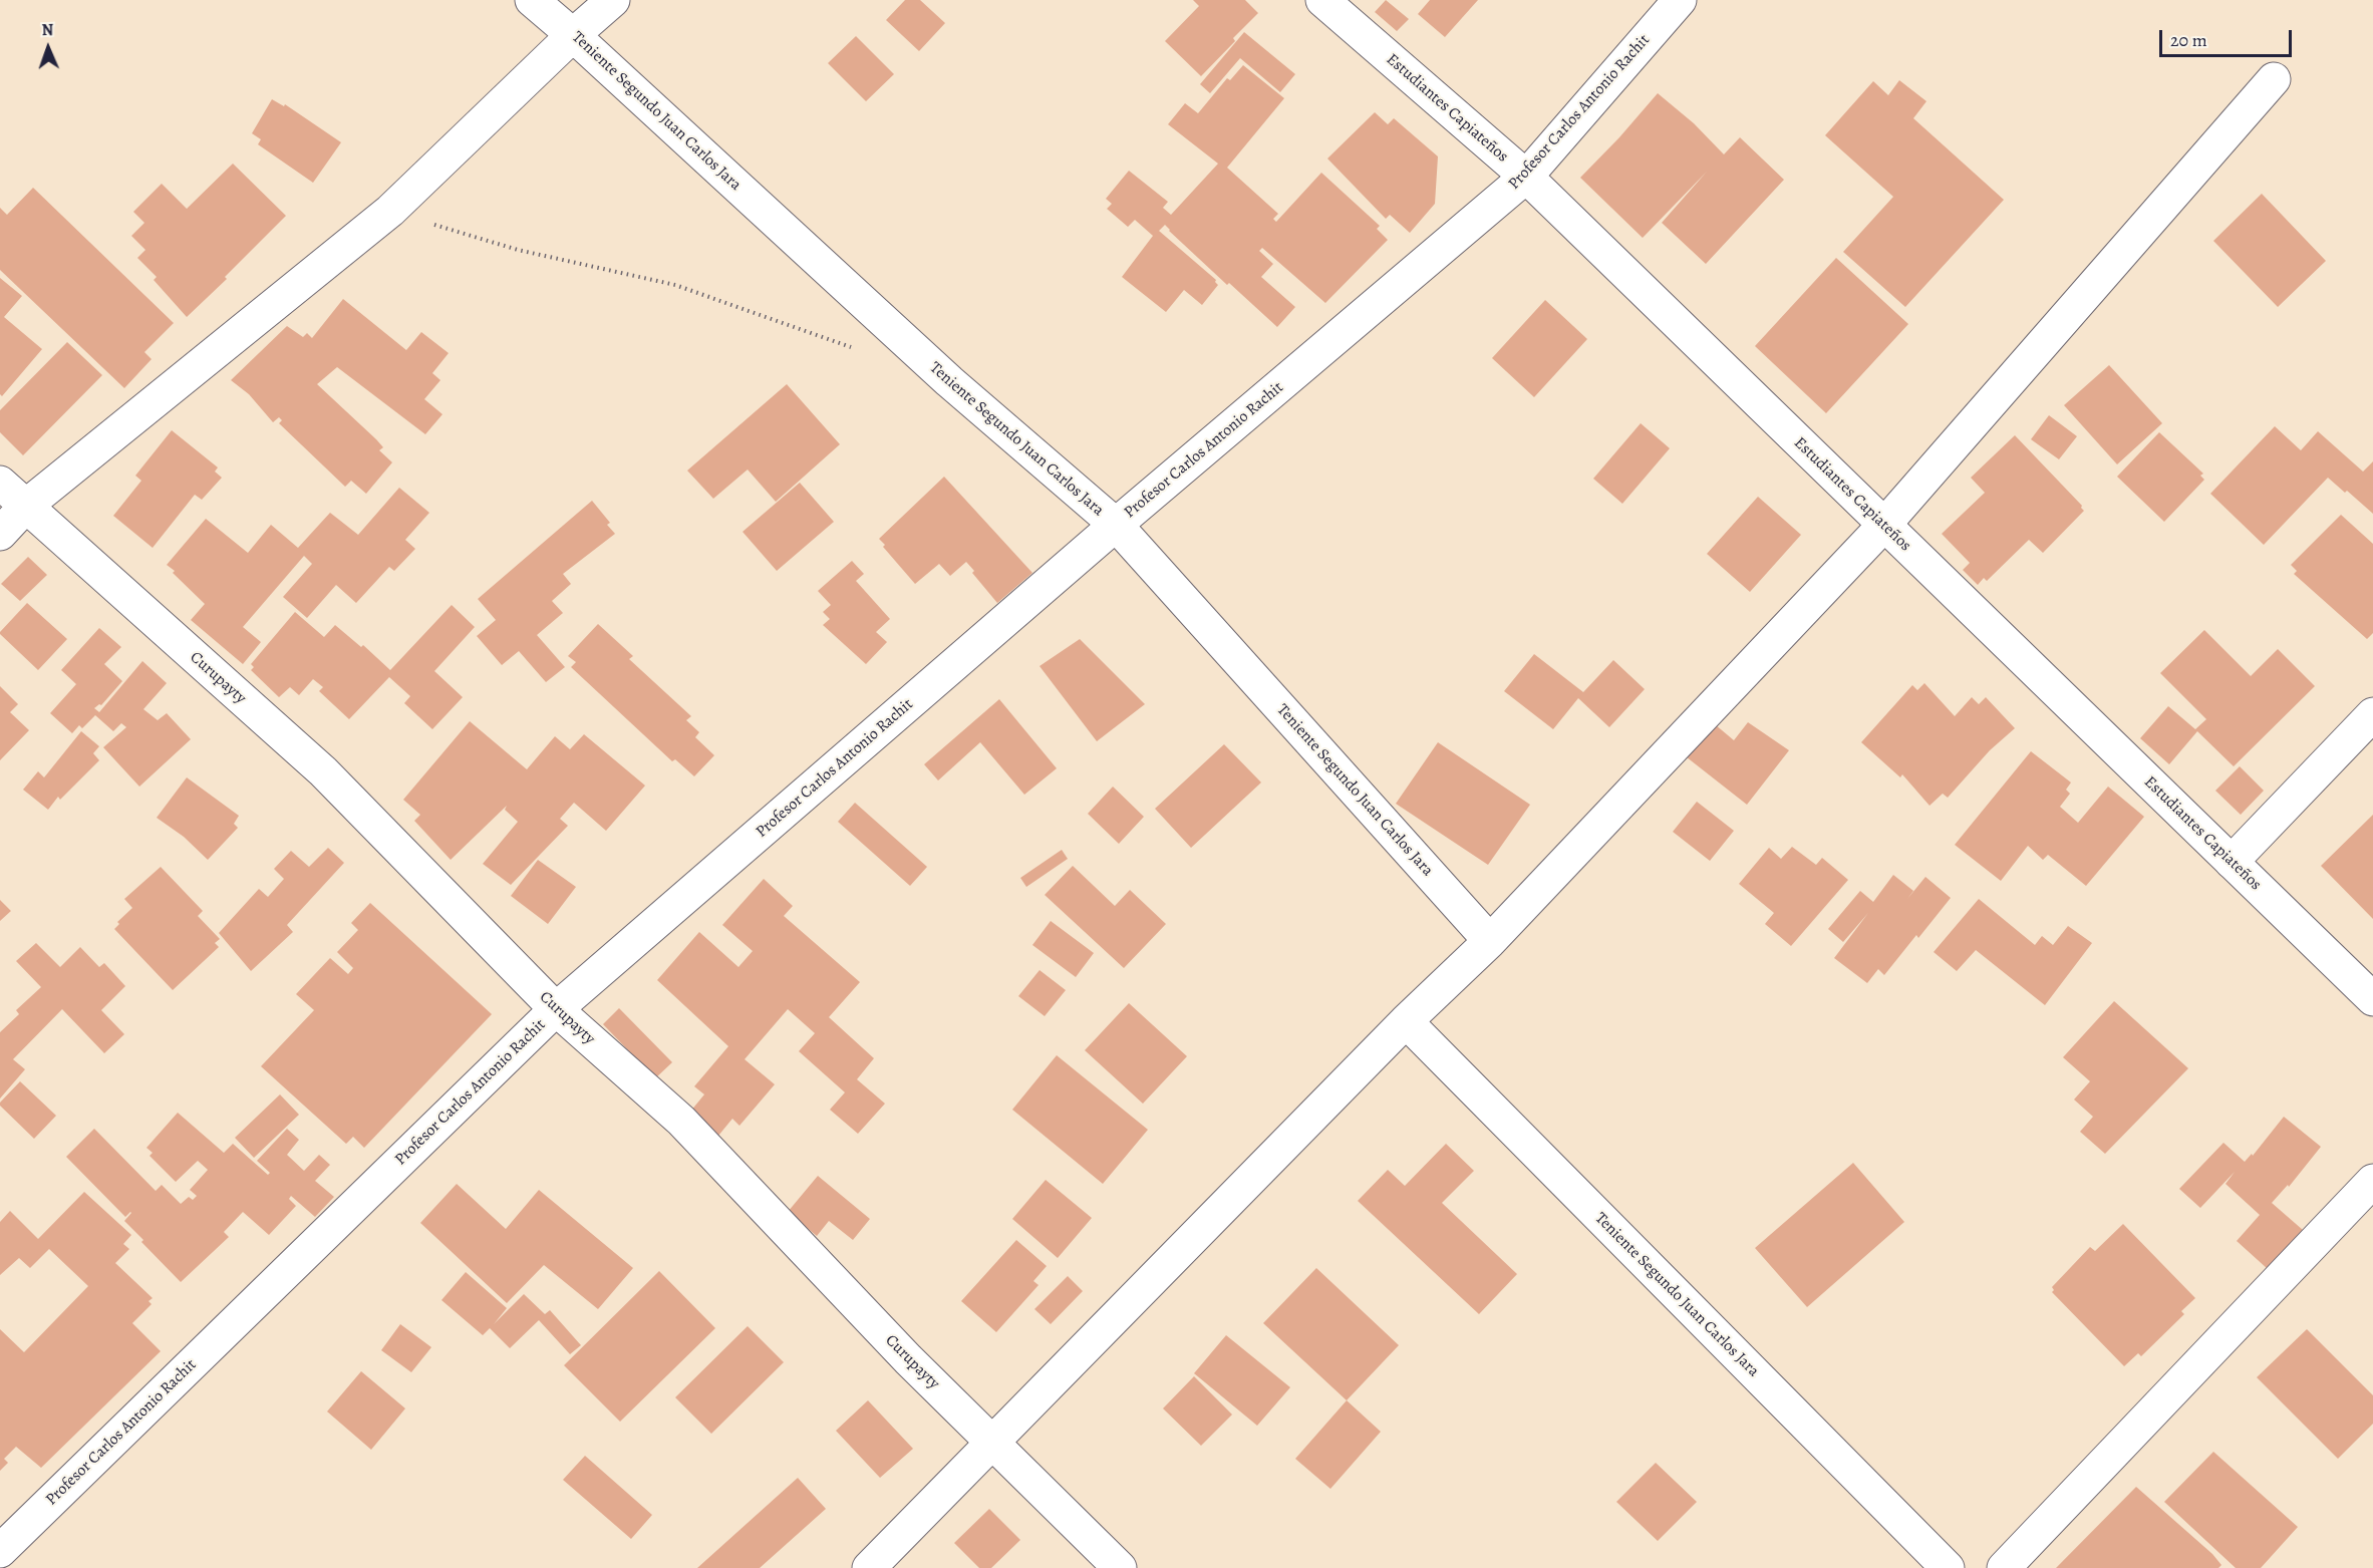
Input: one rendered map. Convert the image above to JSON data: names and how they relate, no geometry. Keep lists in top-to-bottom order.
{
  "streets": {
    "street": [
      "Estudiantes Capiateños",
      "Teniente Segundo Juan Carlos Jara",
      "Profesor Carlos Antonio Rachit",
      "Curupayty"
    ]
  },
  "crossings": [
    ["Estudiantes Capiateños", "Profesor Carlos Antonio Rachit"],
    ["Teniente Segundo Juan Carlos Jara", "Profesor Carlos Antonio Rachit"],
    ["Profesor Carlos Antonio Rachit", "Curupayty"]
  ],
  "scale_bar": "20 m",
  "north": "top"
}
